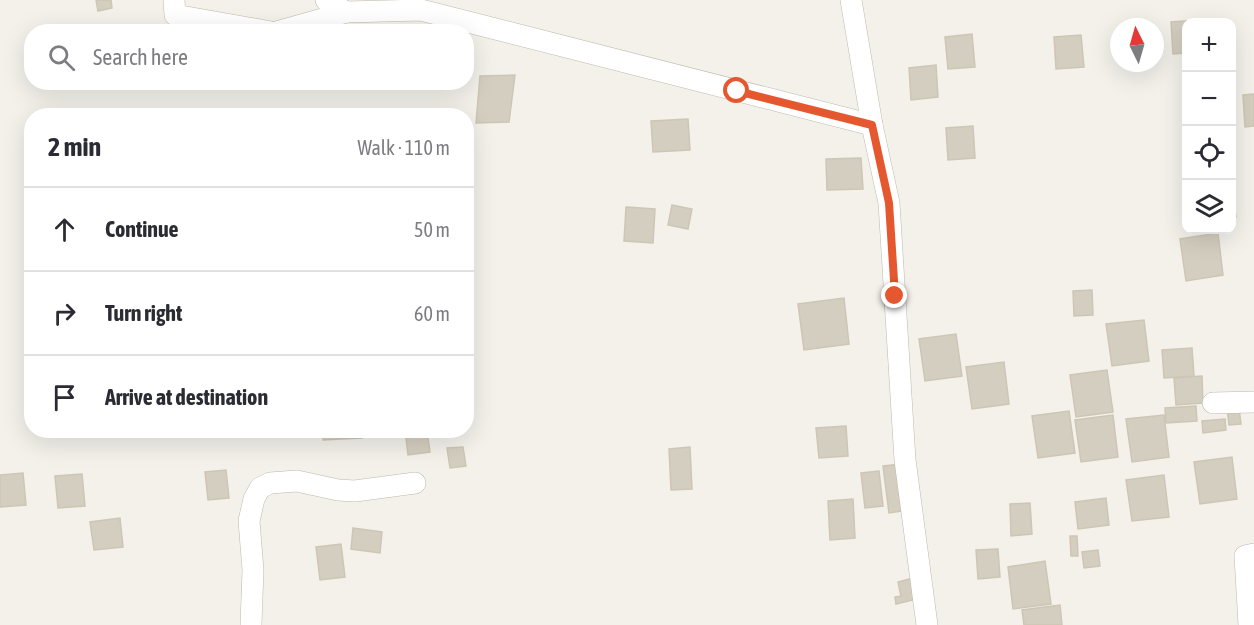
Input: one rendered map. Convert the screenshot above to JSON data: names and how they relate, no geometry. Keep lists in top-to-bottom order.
{
  "north": "top",
  "page": {
    "map_buttons": ["+", "−"],
    "search": "Search here",
    "heading": ["2 min", "Walk · 110 m"],
    "list": [
      ["Continue", "50 m"],
      ["Turn right", "60 m"],
      "Arrive at destination"
    ]
  }
}
